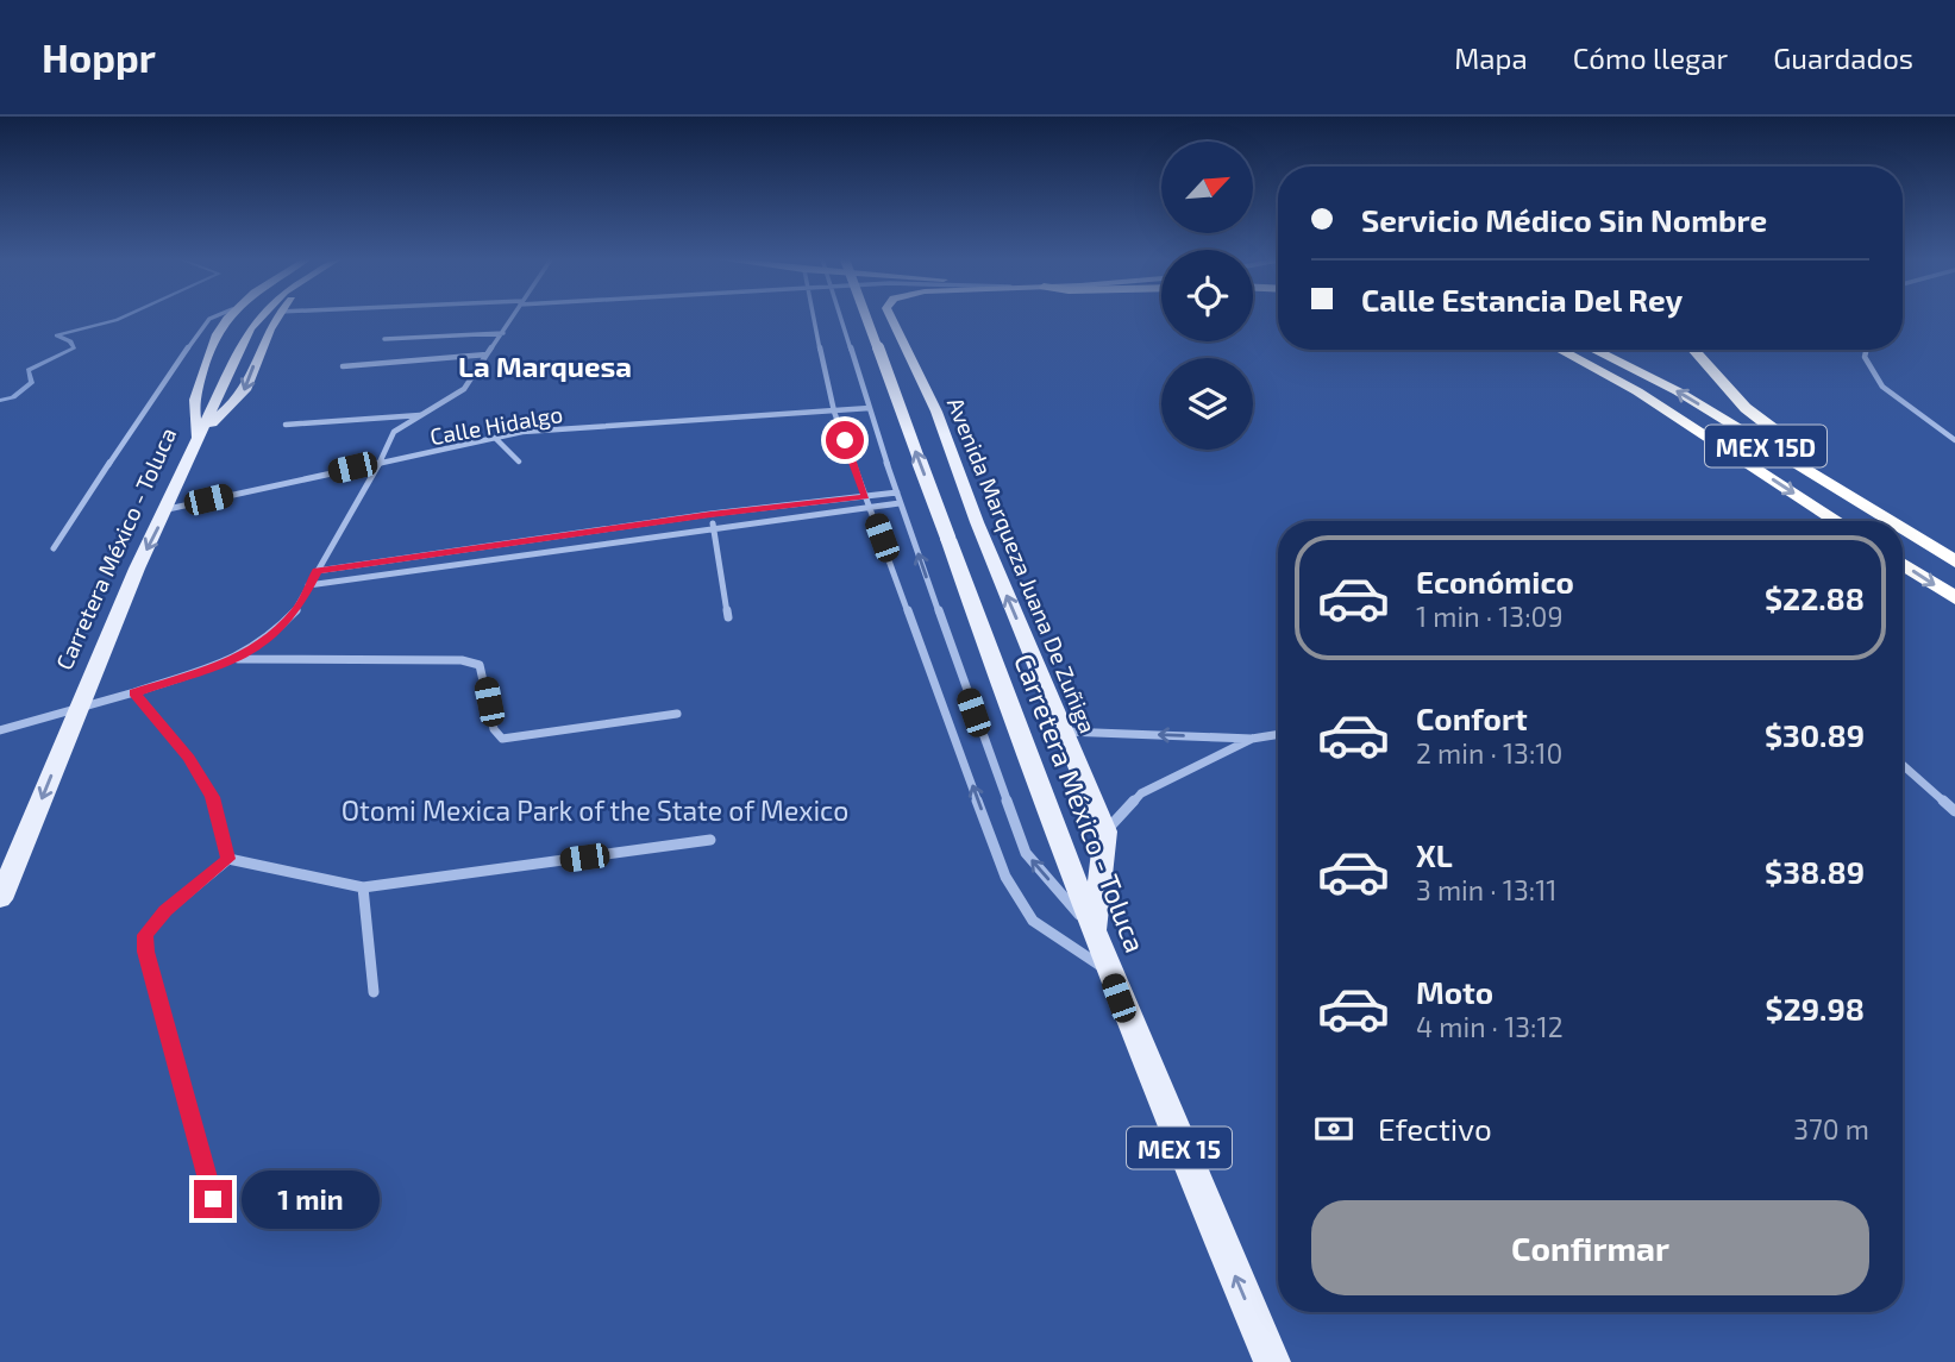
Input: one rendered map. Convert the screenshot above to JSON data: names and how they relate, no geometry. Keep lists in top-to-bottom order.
{
  "streets": {
    "highway": ["MEX 15D"],
    "main road": ["Carretera México - Toluca", "Avenida Marqueza Juana De Zuñiga", "MEX 15"],
    "street": ["Calle Hidalgo"]
  },
  "crossings": [
    ["Calle Hidalgo", "Carretera México - Toluca"],
    ["Carretera México - Toluca", "Avenida Marqueza Juana De Zuñiga"]
  ],
  "one_way": ["Avenida Marqueza Juana De Zuñiga"],
  "districts": ["La Marquesa"],
  "parks": ["Otomi Mexica Park of the State of Mexico"],
  "north": "top right",
  "page": {
    "header": "Hoppr",
    "nav": ["Mapa", "Cómo llegar", "Guardados"],
    "banner": ["Servicio Médico Sin Nombre", "Calle Estancia Del Rey"],
    "list": [
      {
        "name": "Económico",
        "note": "1 min · 13:09",
        "value": "$22.88"
      },
      {
        "name": "Confort",
        "note": "2 min · 13:10",
        "value": "$30.89"
      },
      {
        "name": "XL",
        "note": "3 min · 13:11",
        "value": "$38.89"
      },
      {
        "name": "Moto",
        "note": "4 min · 13:12",
        "value": "$29.98"
      }
    ],
    "pay": ["Efectivo", "370 m"],
    "bubble": "1 min",
    "buttons": "Confirmar"
  }
}
